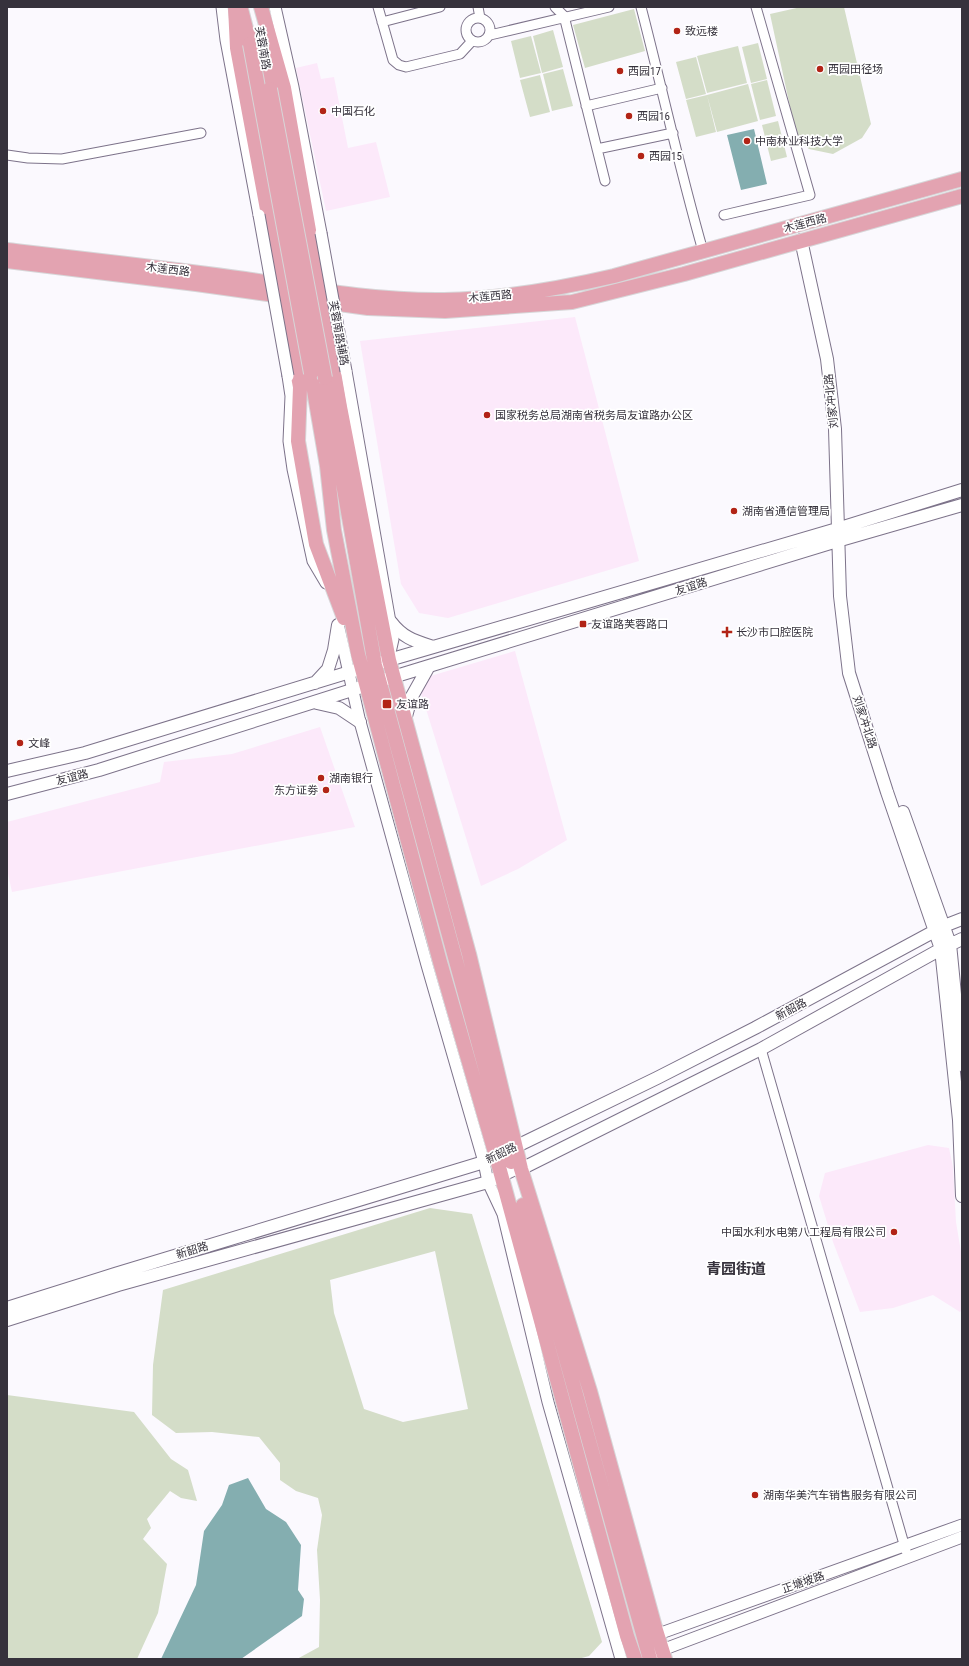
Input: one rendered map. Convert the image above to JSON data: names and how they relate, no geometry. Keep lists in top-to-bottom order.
{
  "streets": {
    "main road": [
      "芙蓉南路",
      "木莲西路",
      "刘家冲北路",
      "友谊路",
      "新韶路"
    ],
    "street": ["芙蓉南路辅路", "正塘坡路"]
  },
  "crossings": [
    ["芙蓉南路", "友谊路"],
    ["木莲西路", "刘家冲北路"],
    ["芙蓉南路辅路", "友谊路"],
    ["刘家冲北路", "友谊路"],
    ["刘家冲北路", "新韶路"]
  ],
  "districts": ["青园街道"],
  "places": {
    "other": [
      "致远楼",
      "西园田径场",
      "西园17",
      "中国石化",
      "西园16",
      "中南林业科技大学",
      "西园15",
      "国家税务总局湖南省税务局友谊路办公区",
      "湖南省通信管理局",
      "文峰",
      "湖南银行",
      "东方证劵",
      "中国水利水电第八工程局有限公司",
      "湖南华美汽车销售服务有限公司"
    ],
    "transit": ["友谊路芙蓉路口", "友谊路"],
    "health": ["长沙市口腔医院"]
  }
}
